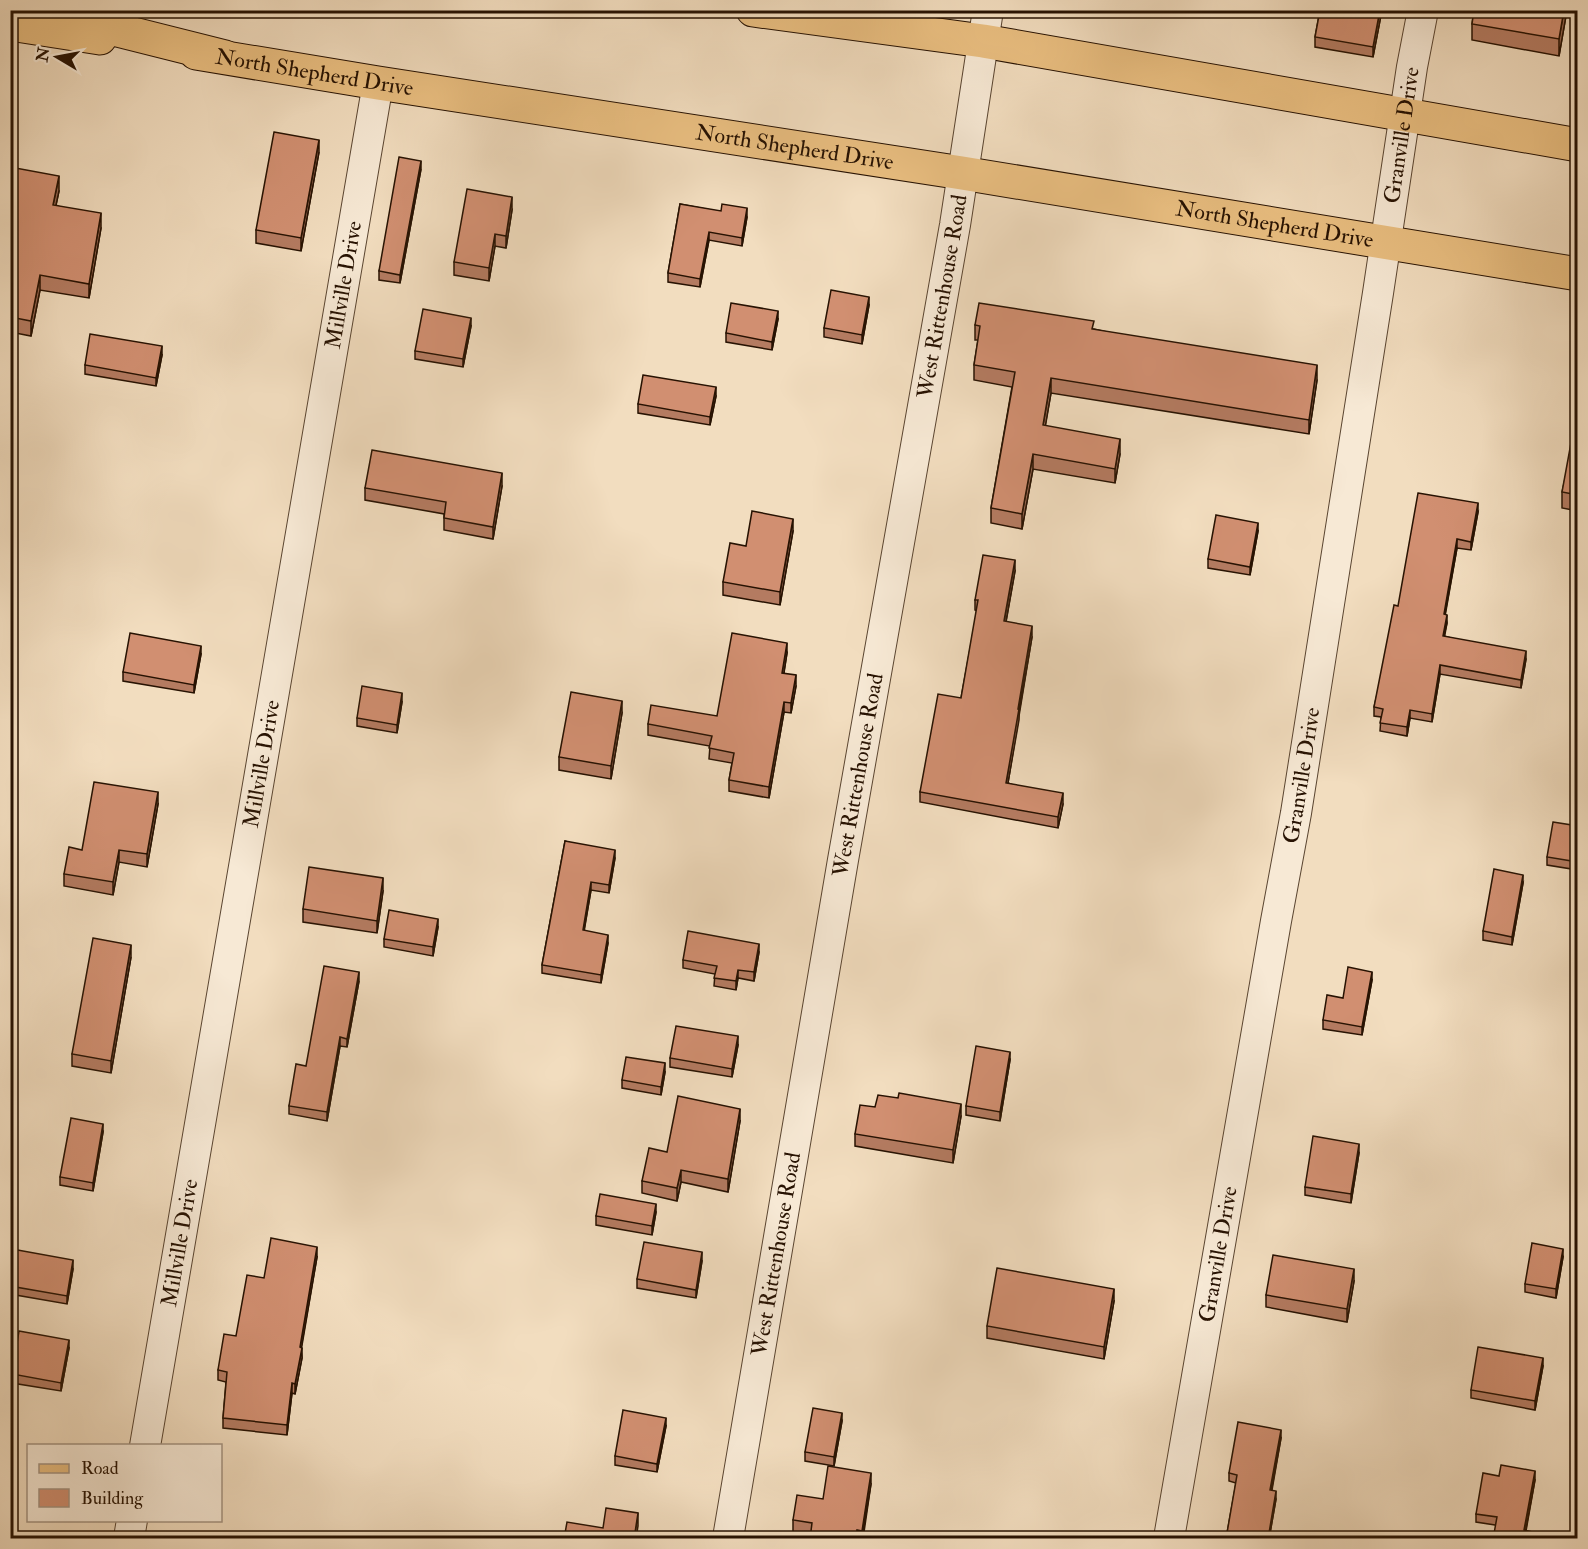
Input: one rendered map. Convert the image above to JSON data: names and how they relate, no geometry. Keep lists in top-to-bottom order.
{
  "streets": {
    "main road": ["North Shepherd Drive"],
    "street": ["Granville Drive", "Millville Drive", "West Rittenhouse Road"]
  },
  "crossings": [
    ["North Shepherd Drive", "Granville Drive"],
    ["North Shepherd Drive", "Millville Drive"],
    ["North Shepherd Drive", "West Rittenhouse Road"]
  ],
  "legend": ["Road", "Building"],
  "north": "left"
}
